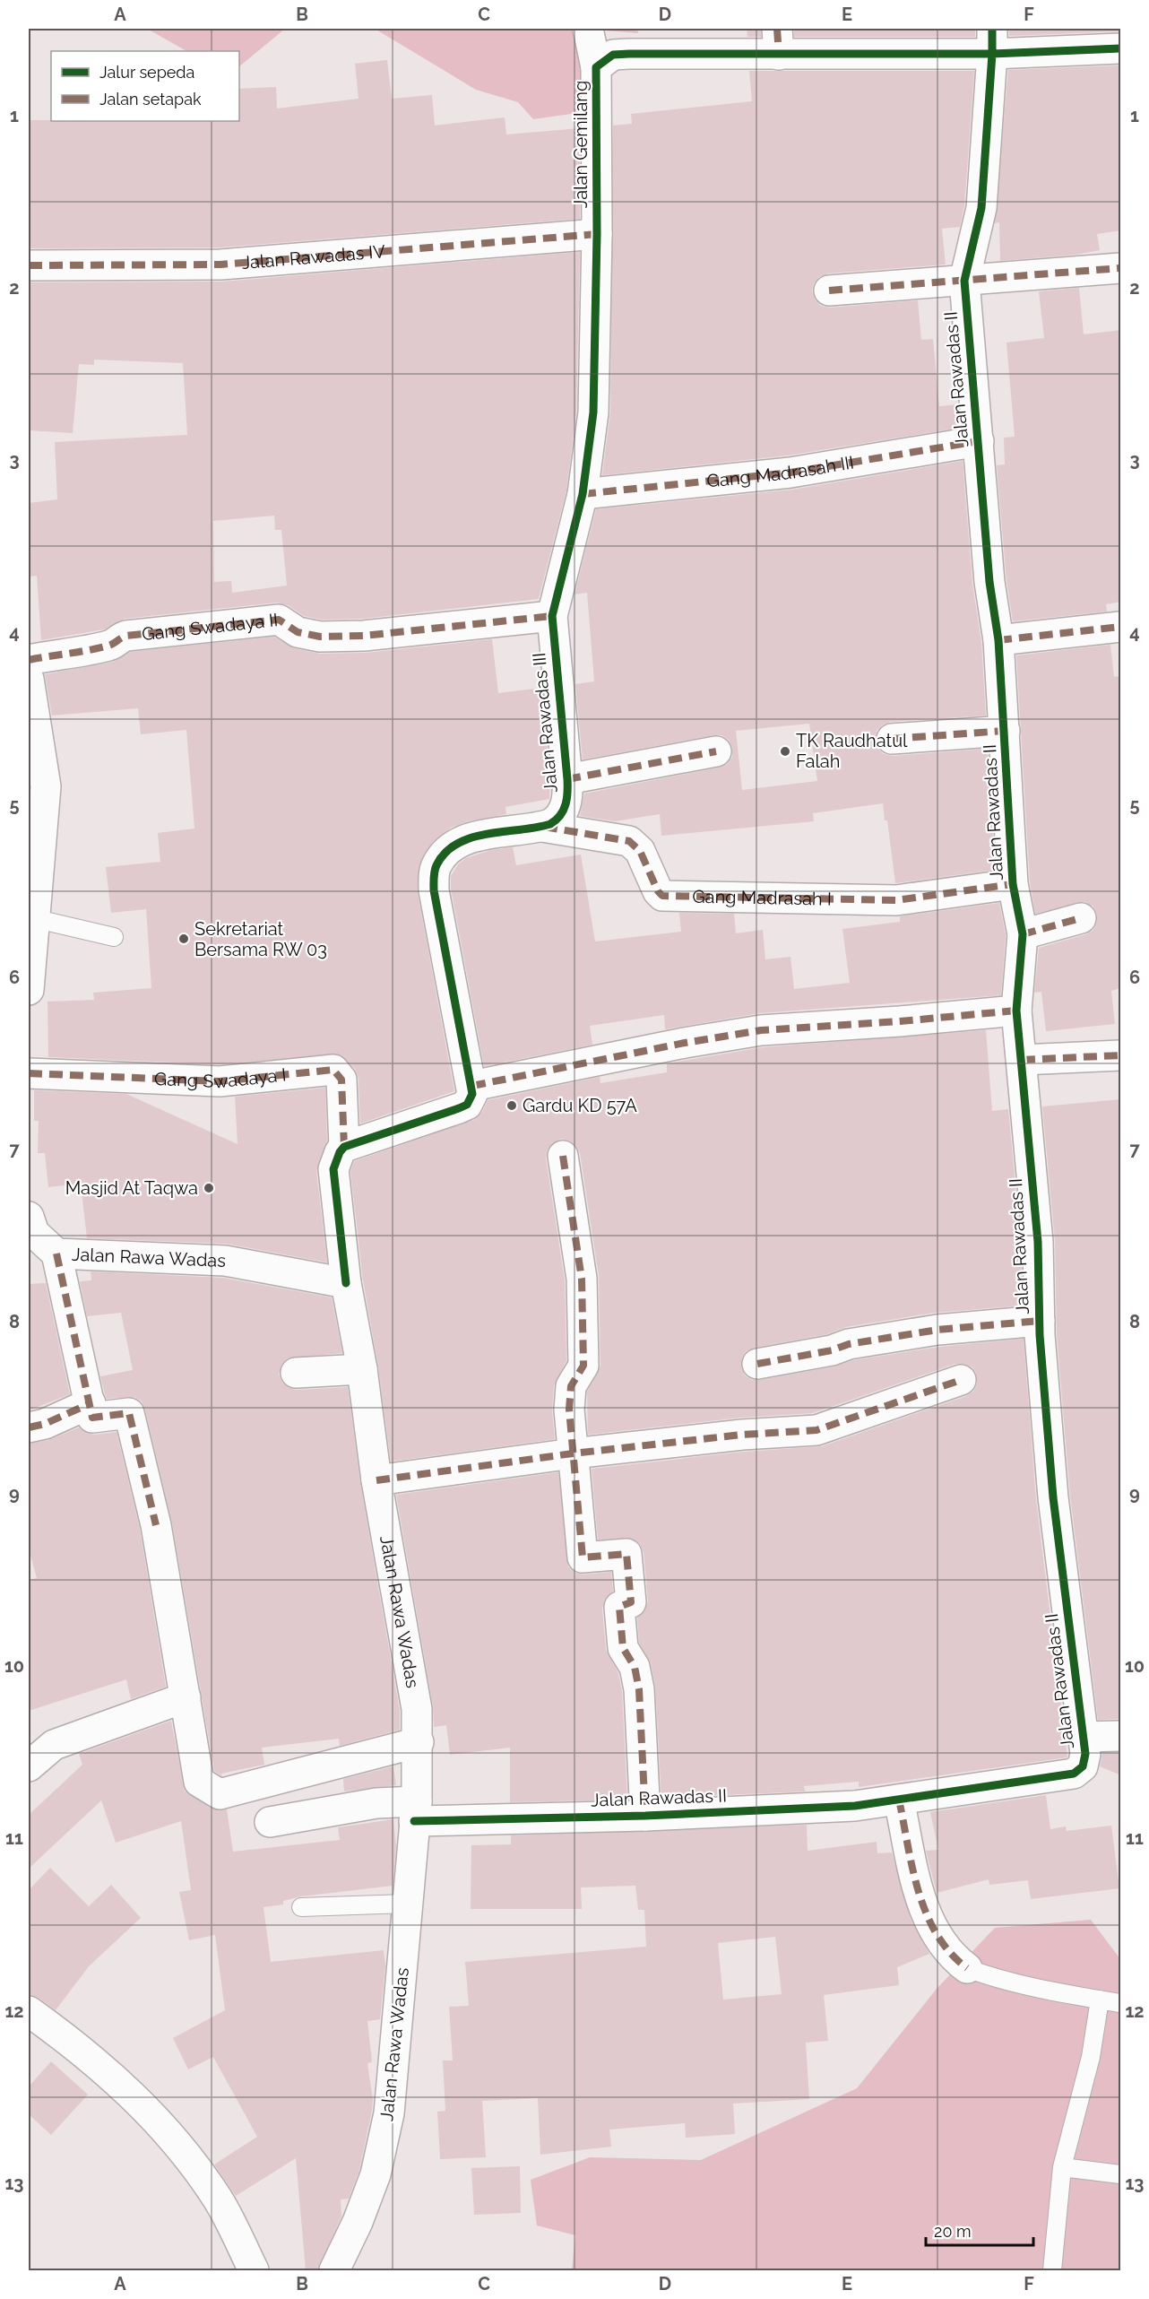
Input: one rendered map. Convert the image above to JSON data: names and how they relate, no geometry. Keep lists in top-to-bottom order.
{
  "streets": {
    "street": [
      "Jalan Gemilang",
      "Jalan Rawadas IV",
      "Jalan Rawadas II",
      "Gang Madrasah III",
      "Gang Swadaya II",
      "Jalan Rawadas III",
      "Gang Madrasah I",
      "Gang Swadaya I",
      "Jalan Rawa Wadas"
    ]
  },
  "crossings": [
    ["Jalan Gemilang", "Jalan Rawadas IV"],
    ["Jalan Gemilang", "Jalan Rawadas II"],
    ["Jalan Gemilang", "Jalan Rawadas III"],
    ["Jalan Rawadas IV", "Jalan Rawadas III"],
    ["Jalan Rawadas II", "Gang Madrasah III"],
    ["Jalan Rawadas II", "Gang Madrasah I"],
    ["Jalan Rawadas II", "Jalan Rawa Wadas"],
    ["Gang Madrasah III", "Jalan Rawadas III"],
    ["Gang Swadaya II", "Jalan Rawadas III"],
    ["Jalan Rawadas III", "Gang Madrasah I"]
  ],
  "places": [
    "TK Raudhatul Falah",
    "Sekretariat Bersama RW 03",
    "Gardu KD 57A",
    "Masjid At Taqwa"
  ],
  "legend": ["Jalur sepeda", "Jalan setapak"],
  "scale_bar": "20 m",
  "grid": {
    "columns": [
      "A",
      "B",
      "C",
      "D",
      "E",
      "F"
    ],
    "rows": [
      "1",
      "2",
      "3",
      "4",
      "5",
      "6",
      "7",
      "8",
      "9",
      "10",
      "11",
      "12",
      "13"
    ]
  }
}
